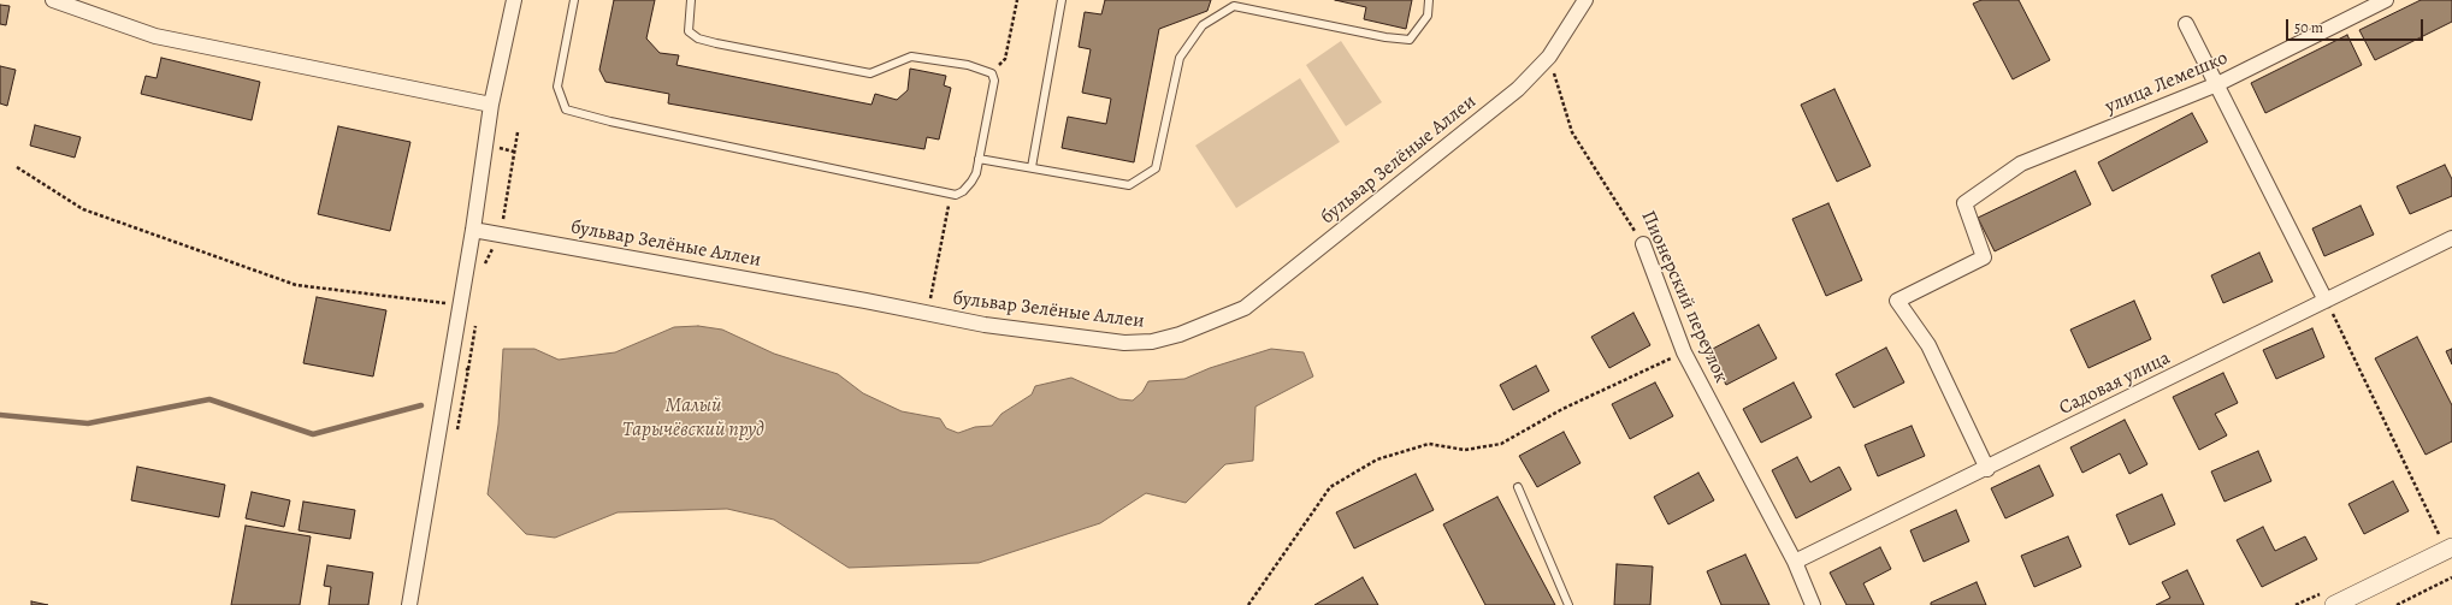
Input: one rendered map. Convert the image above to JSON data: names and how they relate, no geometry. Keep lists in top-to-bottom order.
{
  "streets": {
    "street": [
      "улица Лемешко",
      "бульвар Зелёные Аллеи",
      "Пионерский переулок",
      "Садовая улица"
    ]
  },
  "crossings": [
    ["улица Лемешко", "Садовая улица"],
    ["бульвар Зелёные Аллеи", "Пионерский переулок"],
    ["Пионерский переулок", "Садовая улица"]
  ],
  "water": ["Малый Тарычёвский пруд"],
  "scale_bar": "50 m"
}
